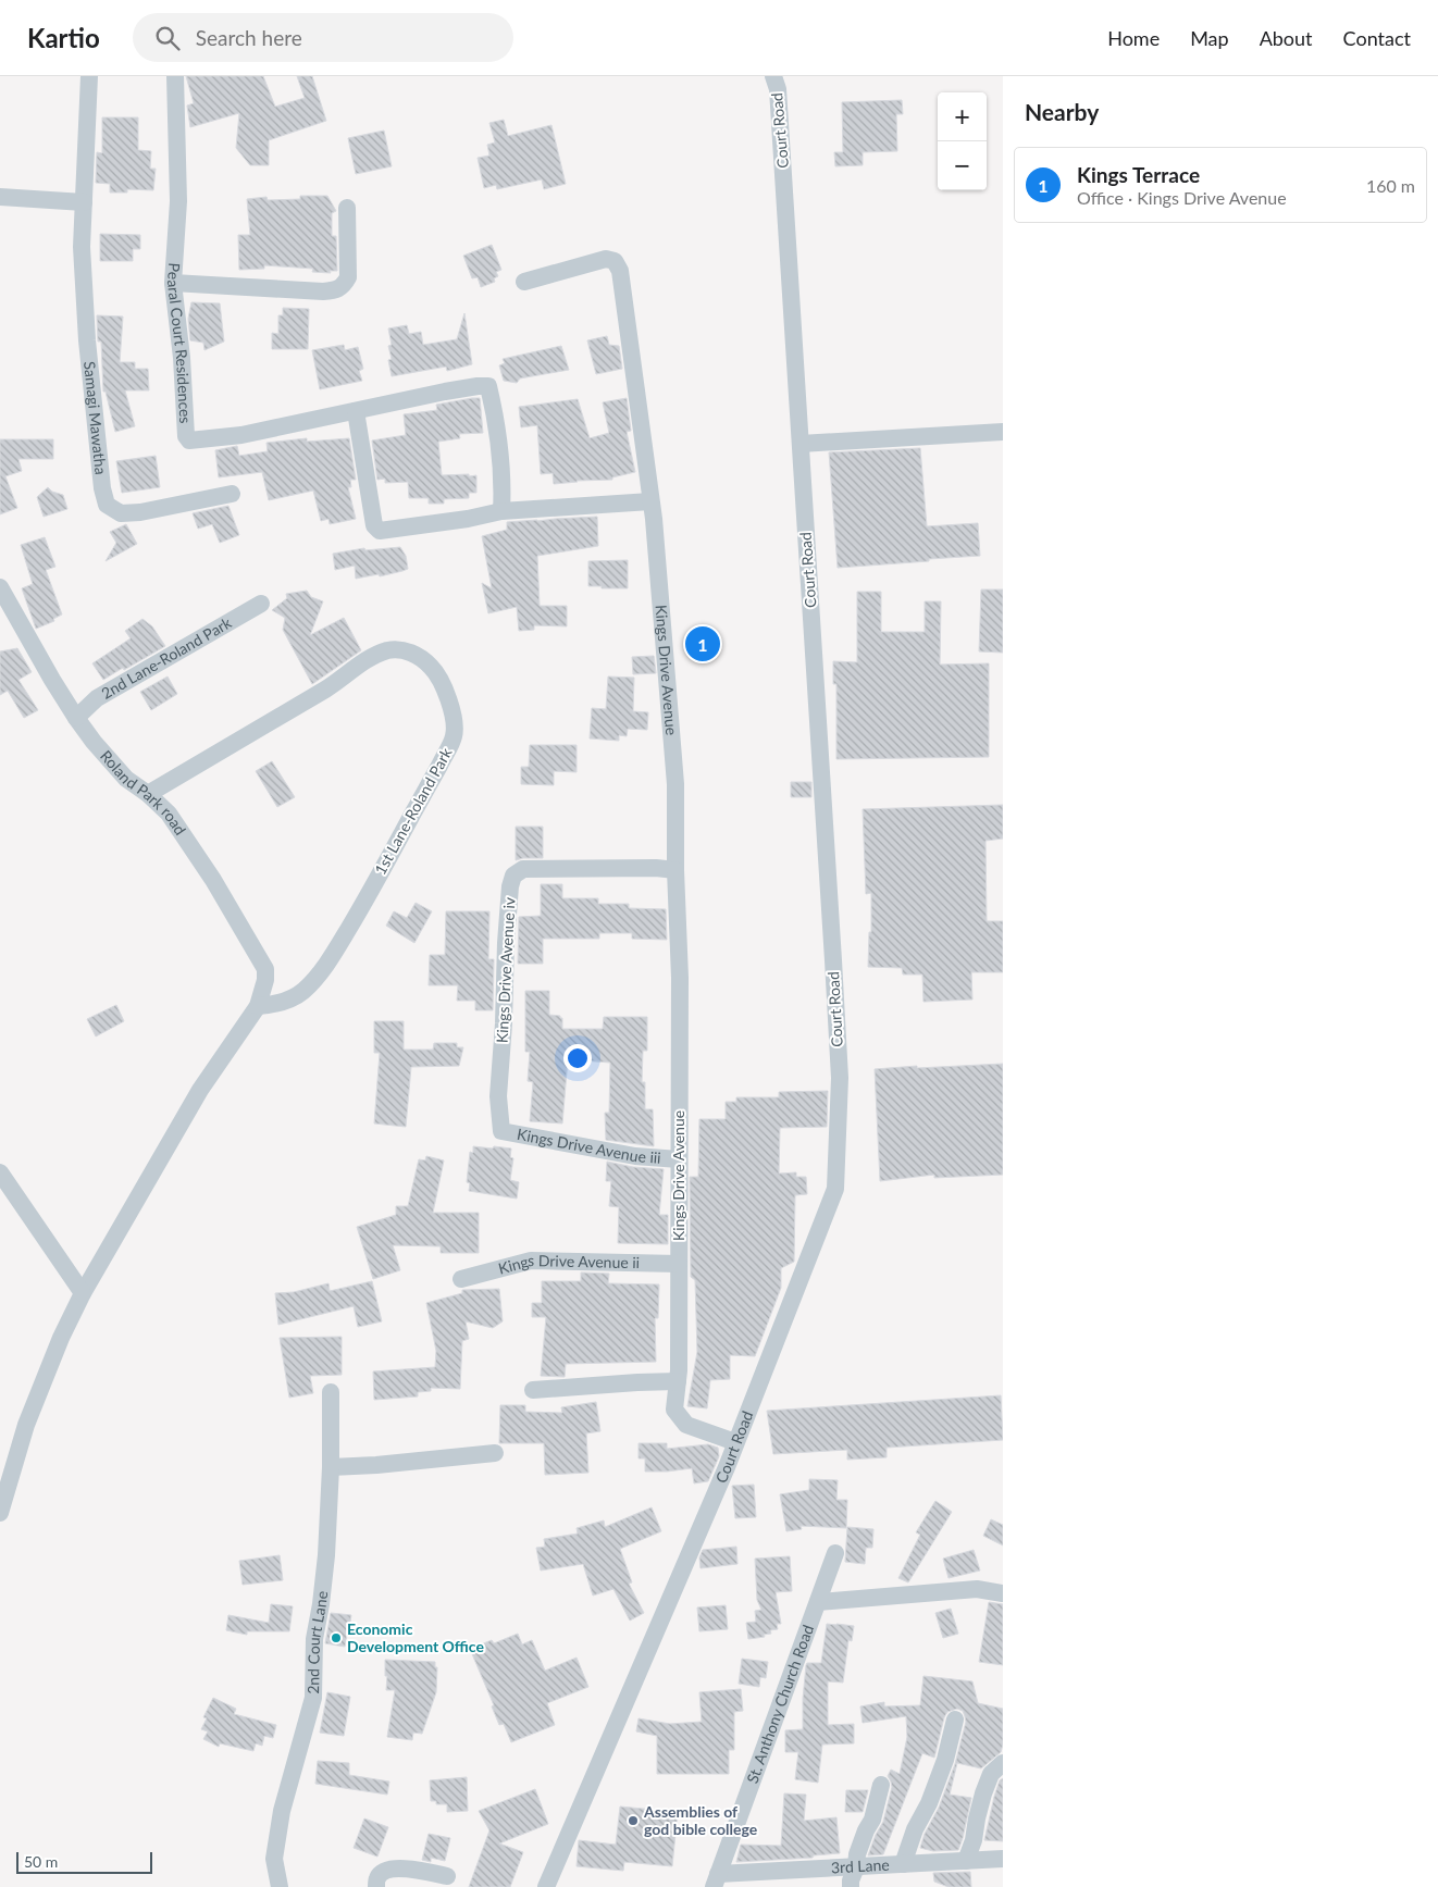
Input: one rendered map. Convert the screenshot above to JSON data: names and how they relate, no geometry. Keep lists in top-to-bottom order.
{
  "streets": {
    "street": [
      "Court Road",
      "Pearal Court Residences",
      "Samagi Mawatha",
      "2nd Lane-Roland Park",
      "Kings Drive Avenue",
      "Roland Park road",
      "1st Lane-Roland Park",
      "Kings Drive Avenue iv",
      "Kings Drive Avenue iii",
      "Kings Drive Avenue ii",
      "2nd Court Lane",
      "St. Anthony Church Road",
      "3rd Lane"
    ]
  },
  "crossings": [
    ["Court Road", "Kings Drive Avenue"],
    ["2nd Lane-Roland Park", "Roland Park road"],
    ["Kings Drive Avenue", "Kings Drive Avenue iv"],
    ["Kings Drive Avenue", "Kings Drive Avenue iii"],
    ["Kings Drive Avenue", "Kings Drive Avenue ii"],
    ["Roland Park road", "1st Lane-Roland Park"],
    ["Kings Drive Avenue iv", "Kings Drive Avenue iii"],
    ["St. Anthony Church Road", "3rd Lane"]
  ],
  "places": ["Economic Development Office", "Assemblies of god bible college"],
  "scale_bar": "50 m",
  "page": {
    "header": "Kartio",
    "search": "Search here",
    "nav": [
      "Home",
      "Map",
      "About",
      "Contact"
    ],
    "heading": "Nearby",
    "map_buttons": ["+", "−"],
    "list": [
      {
        "mark": "1",
        "name": "Kings Terrace",
        "note": "Office · Kings Drive Avenue",
        "value": "160 m"
      }
    ],
    "pins": "1",
    "scale": "50 m"
  }
}
